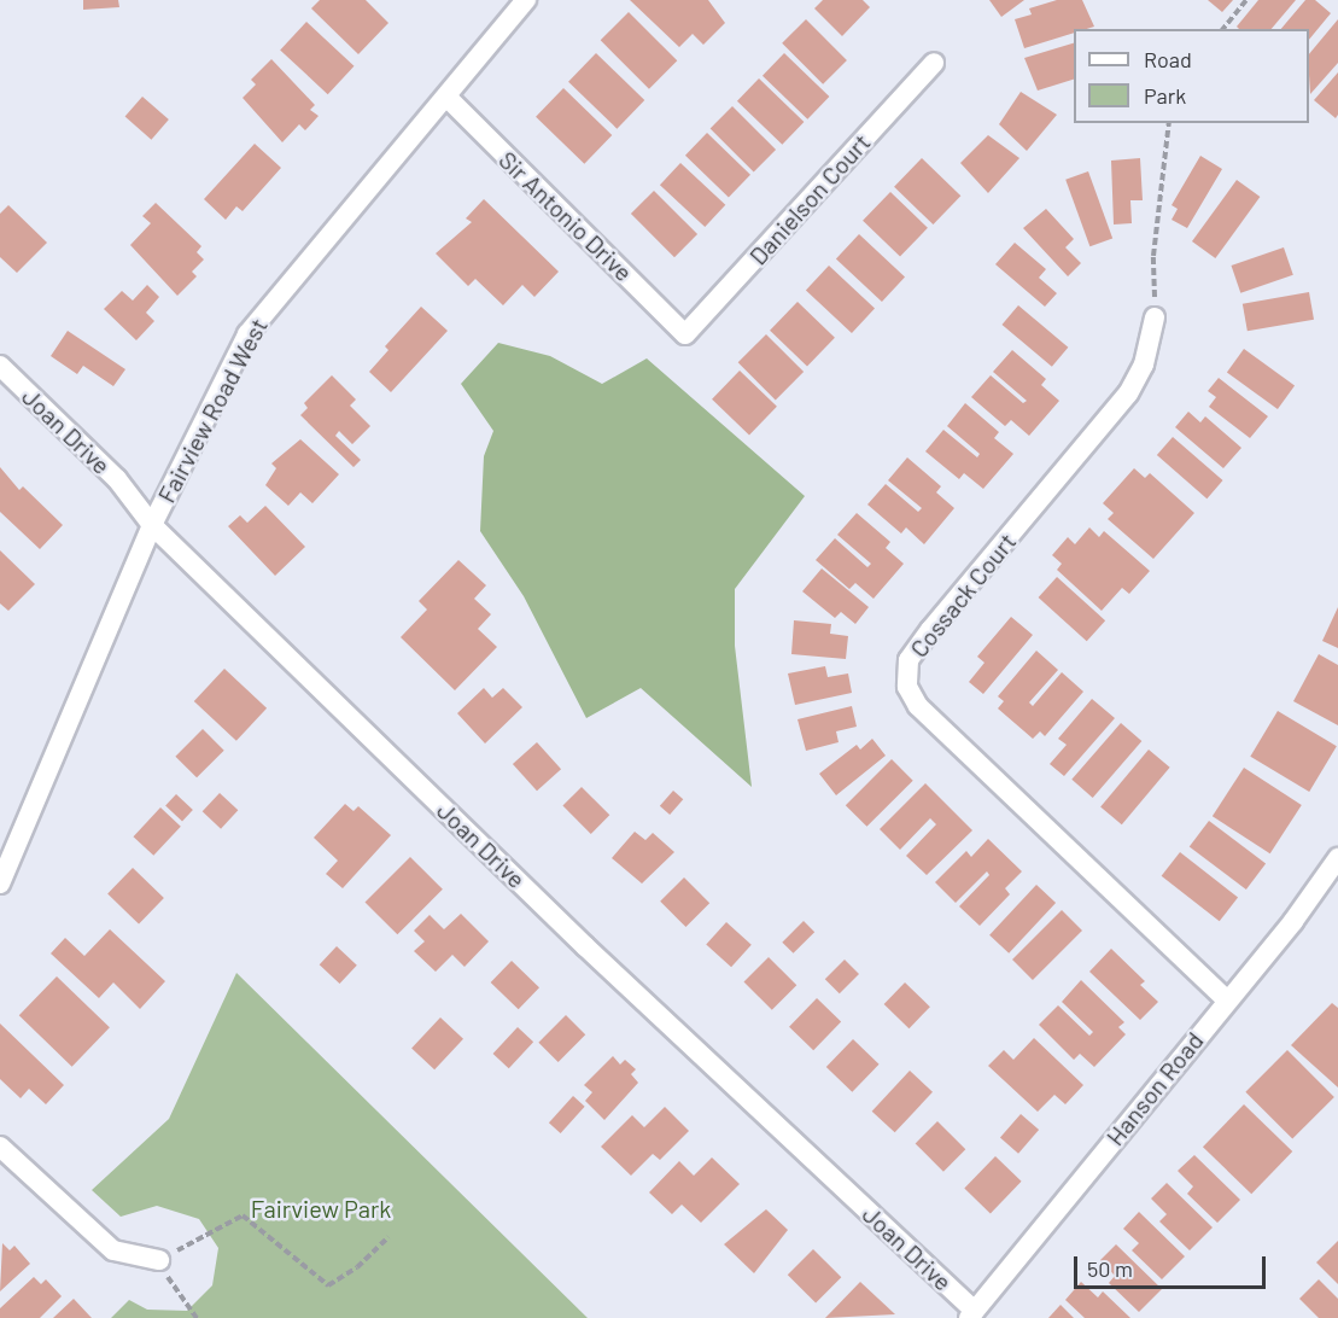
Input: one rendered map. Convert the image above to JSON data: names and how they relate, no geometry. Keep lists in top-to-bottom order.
{
  "streets": {
    "street": [
      "Danielson Court",
      "Sir Antonio Drive",
      "Fairview Road West",
      "Joan Drive",
      "Cossack Court",
      "Hanson Road"
    ]
  },
  "crossings": [
    ["Danielson Court", "Sir Antonio Drive"],
    ["Sir Antonio Drive", "Fairview Road West"],
    ["Fairview Road West", "Joan Drive"],
    ["Joan Drive", "Hanson Road"],
    ["Cossack Court", "Hanson Road"]
  ],
  "parks": ["Fairview Park"],
  "legend": ["Road", "Park"],
  "scale_bar": "50 m"
}
